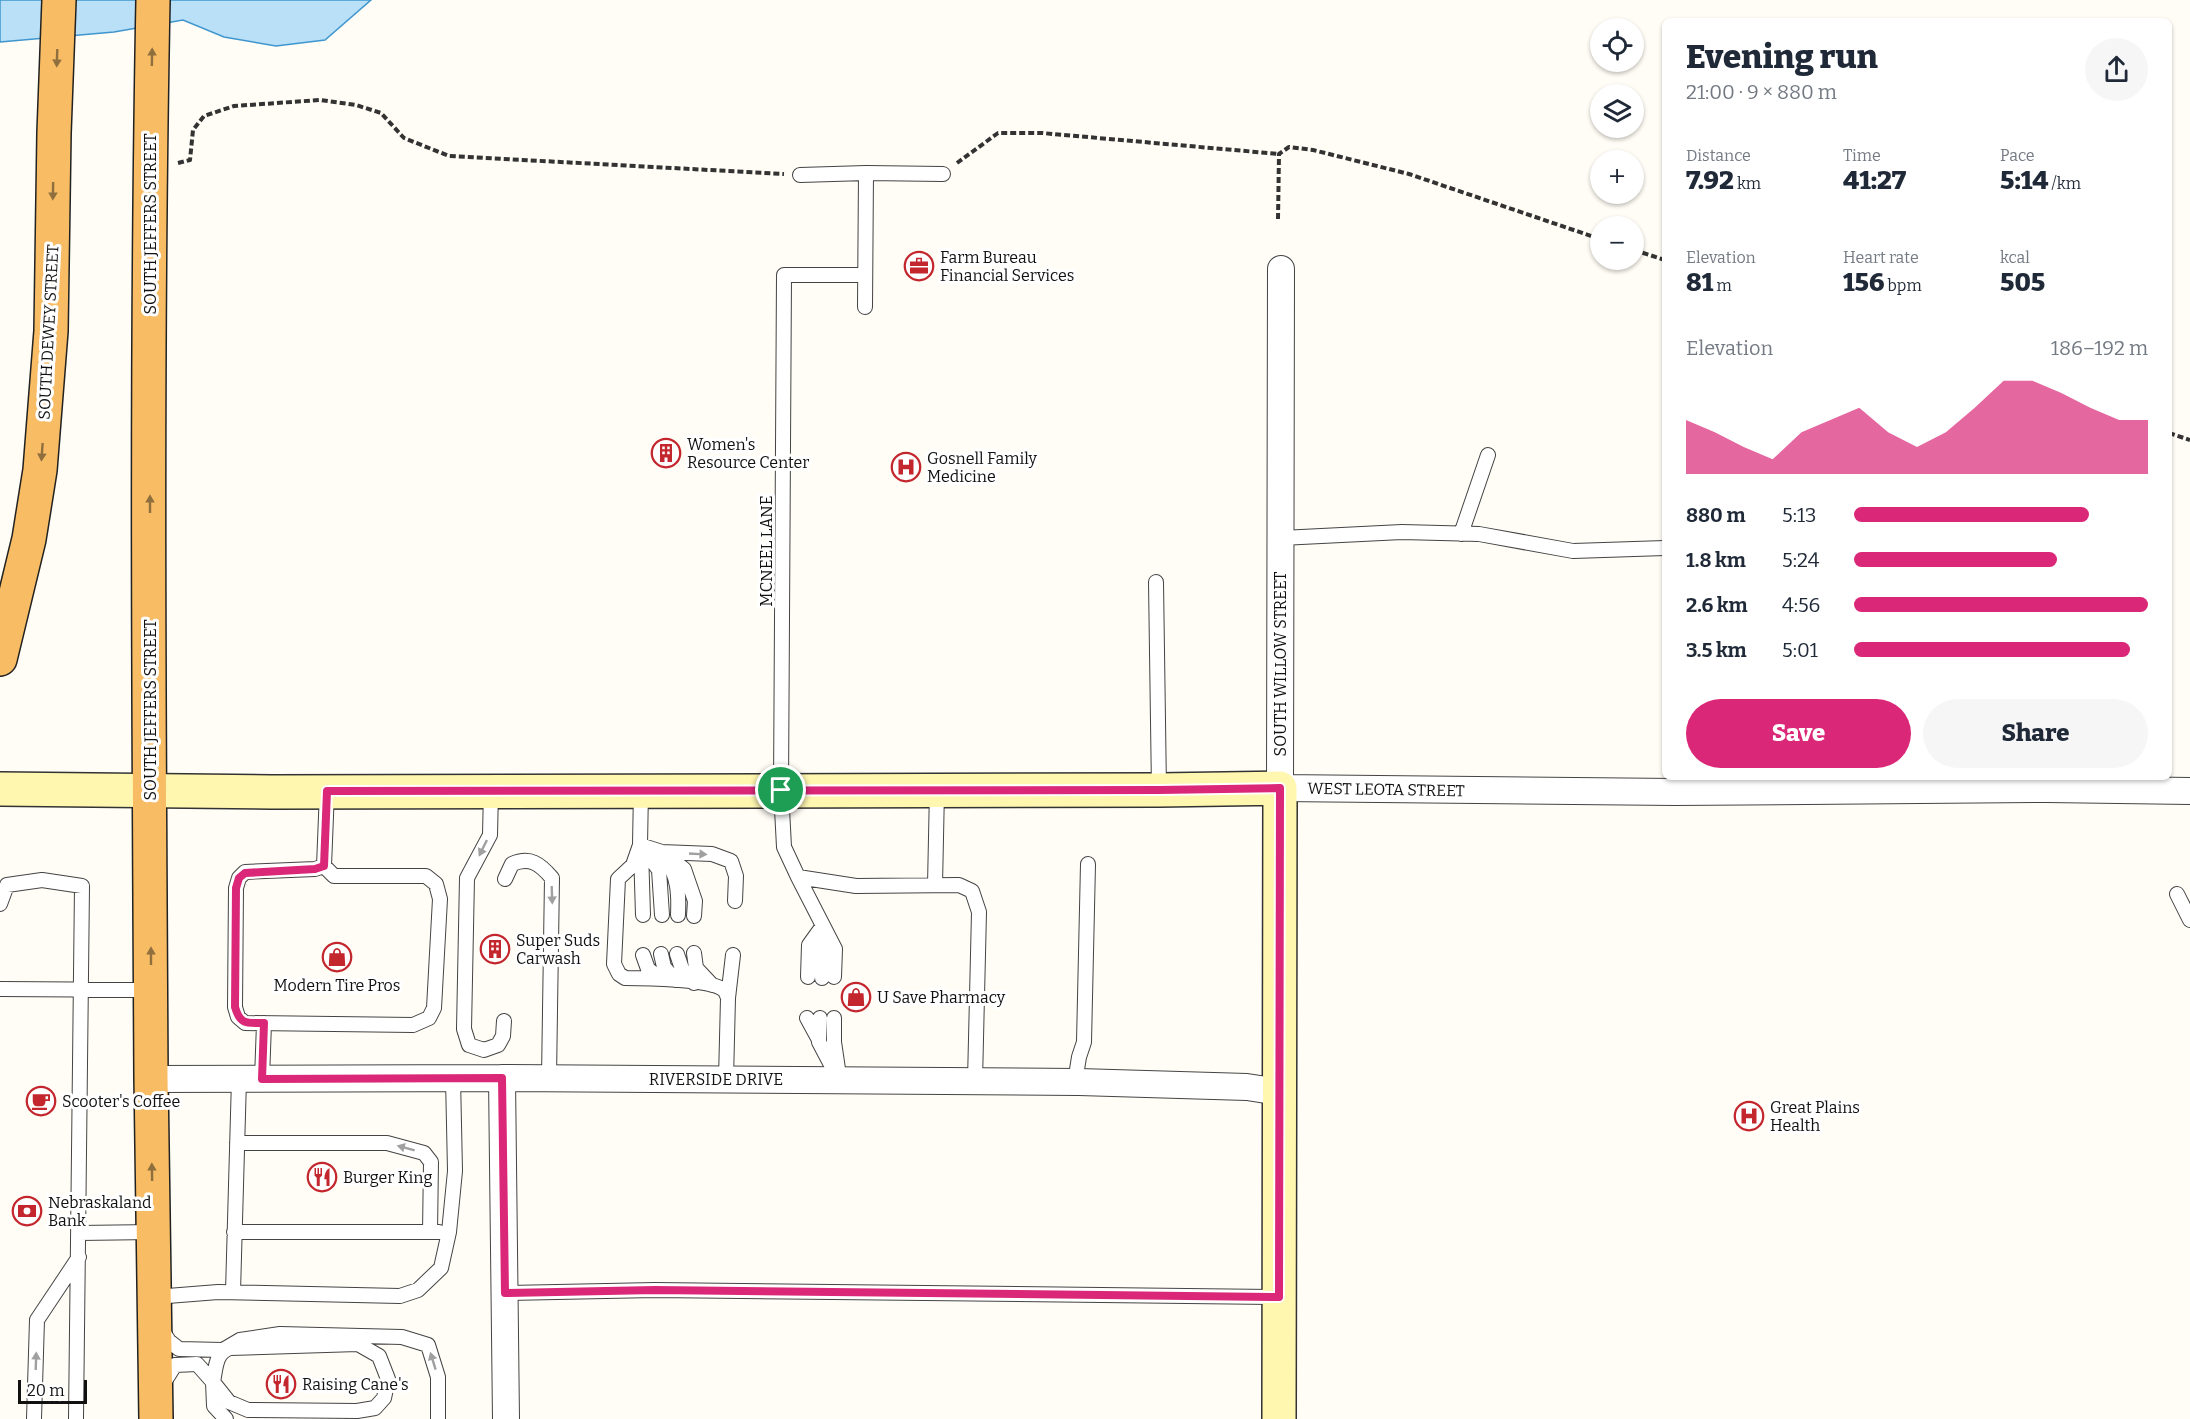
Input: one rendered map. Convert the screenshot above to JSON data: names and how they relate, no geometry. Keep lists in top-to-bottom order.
{
  "streets": {
    "highway": ["SOUTH JEFFERS STREET", "SOUTH DEWEY STREET"],
    "main road": ["SOUTH WILLOW STREET", "WEST LEOTA STREET"],
    "street": ["RIVERSIDE DRIVE"],
    "lane": ["MCNEEL LANE"]
  },
  "crossings": [
    ["SOUTH JEFFERS STREET", "WEST LEOTA STREET"],
    ["SOUTH JEFFERS STREET", "RIVERSIDE DRIVE"],
    ["MCNEEL LANE", "WEST LEOTA STREET"],
    ["SOUTH WILLOW STREET", "WEST LEOTA STREET"],
    ["SOUTH WILLOW STREET", "RIVERSIDE DRIVE"]
  ],
  "one_way": ["SOUTH JEFFERS STREET", "SOUTH DEWEY STREET"],
  "places": {
    "office": ["Farm Bureau Financial Services"],
    "building": ["Women's Resource Center", "Super Suds Carwash"],
    "hospital": ["Gosnell Family Medicine", "Great Plains Health"],
    "shop": ["Modern Tire Pros", "U Save Pharmacy"],
    "cafe": ["Scooter's Coffee"],
    "restaurant": ["Burger King", "Raising Cane's"],
    "bank": ["Nebraskaland Bank"]
  },
  "scale_bar": "20 m",
  "page": {
    "map_buttons": ["+", "−"],
    "heading": ["Evening run", "21:00 · 9 × 880 m"],
    "stats": [
      ["Distance", "7.92 km"],
      ["Time", "41:27"],
      ["Pace", "5:14 /km"],
      ["Elevation", "81 m"],
      ["Heart rate", "156 bpm"],
      ["kcal", "505"]
    ],
    "chart": ["Elevation", "186–192 m"],
    "list": [
      {
        "name": "880 m",
        "note": "5:13"
      },
      {
        "name": "1.8 km",
        "note": "5:24"
      },
      {
        "name": "2.6 km",
        "note": "4:56"
      },
      {
        "name": "3.5 km",
        "note": "5:01"
      }
    ],
    "buttons": ["Save", "Share"],
    "scale": "20 m"
  }
}
